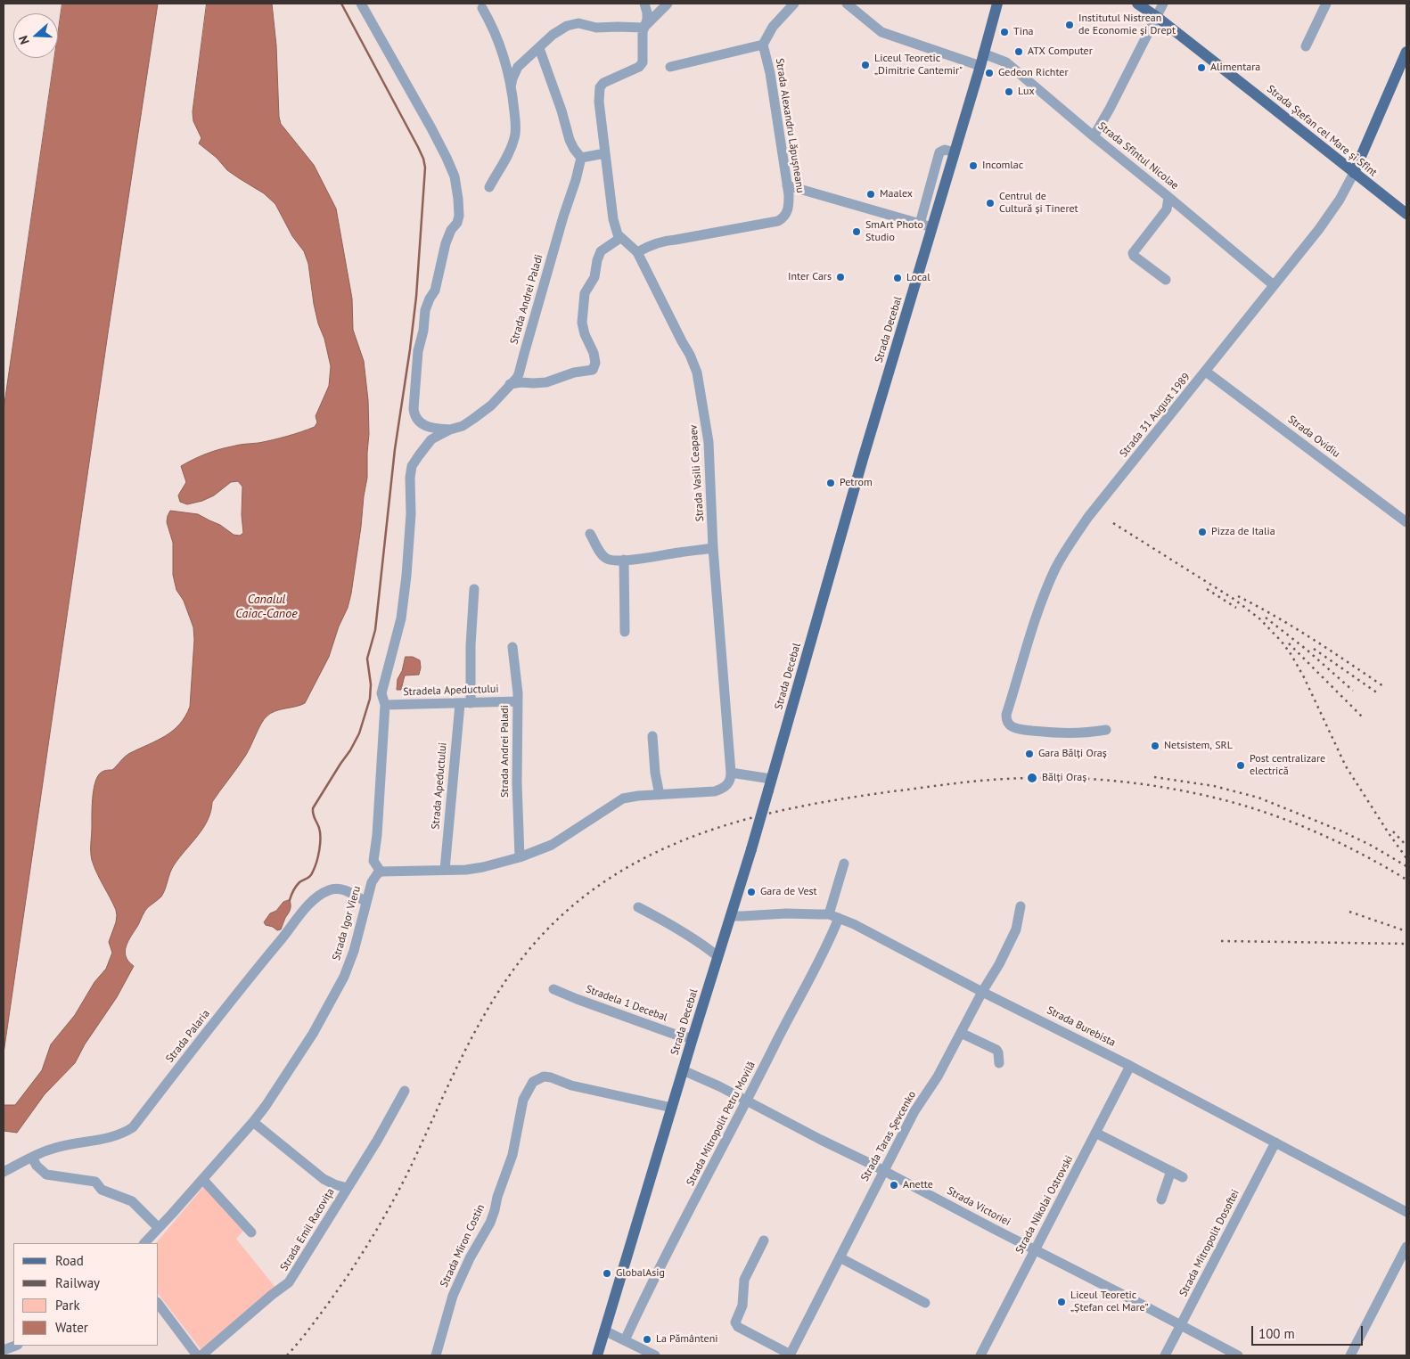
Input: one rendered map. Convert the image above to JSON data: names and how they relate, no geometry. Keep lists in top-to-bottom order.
{
  "streets": {
    "main road": ["Strada Ștefan cel Mare și Sfînt", "Strada Decebal", "Strada 31 August 1989"],
    "street": [
      "Strada Alexandru Lăpușneanu",
      "Strada Sfîntul Nicolae",
      "Strada Andrei Paladi",
      "Strada Ovidiu",
      "Strada Vasili Ceapaev",
      "Stradela Apeductului",
      "Strada Apeductului",
      "Strada Igor Vieru",
      "Stradela 1 Decebal",
      "Strada Burebista",
      "Strada Palaria",
      "Strada Mitropolit Petru Movilă",
      "Strada Taras Șevcenko",
      "Strada Nikolai Ostrovski",
      "Strada Victoriei",
      "Strada Emil Racovița",
      "Strada Mitropolit Dosoftei",
      "Strada Miron Costin"
    ]
  },
  "crossings": [
    ["Strada Alexandru Lăpușneanu", "Strada Vasili Ceapaev"],
    ["Strada Ștefan cel Mare și Sfînt", "Strada 31 August 1989"],
    ["Strada Sfîntul Nicolae", "Strada Decebal"],
    ["Strada Sfîntul Nicolae", "Strada 31 August 1989"],
    ["Strada Andrei Paladi", "Stradela Apeductului"],
    ["Strada Decebal", "Stradela 1 Decebal"],
    ["Strada Decebal", "Strada Burebista"],
    ["Strada Decebal", "Strada Victoriei"],
    ["Strada Decebal", "Strada Miron Costin"],
    ["Strada 31 August 1989", "Strada Ovidiu"],
    ["Stradela Apeductului", "Strada Apeductului"],
    ["Strada Igor Vieru", "Strada Palaria"],
    ["Strada Burebista", "Strada Mitropolit Petru Movilă"],
    ["Strada Burebista", "Strada Taras Șevcenko"],
    ["Strada Burebista", "Strada Nikolai Ostrovski"],
    ["Strada Burebista", "Strada Mitropolit Dosoftei"],
    ["Strada Mitropolit Petru Movilă", "Strada Victoriei"],
    ["Strada Taras Șevcenko", "Strada Victoriei"],
    ["Strada Nikolai Ostrovski", "Strada Victoriei"],
    ["Strada Victoriei", "Strada Mitropolit Dosoftei"]
  ],
  "water": ["Canalul Caiac-Canoe"],
  "places": [
    "Institutul Nistrean de Economie şi Drept",
    "Tina",
    "ATX Computer",
    "Liceul Teoretic „Dimitrie Cantemir\"",
    "Alimentara",
    "Gedeon Richter",
    "Lux",
    "Incomlac",
    "Maalex",
    "Centrul de Cultură și Tineret",
    "SmArt Photo Studio",
    "Inter Cars",
    "Local",
    "Petrom",
    "Pizza de Italia",
    "Netsistem, SRL",
    "Gara Bălți Oraș",
    "Post centralizare electrică",
    "Bălți Oraș",
    "Gara de Vest",
    "Anette",
    "GlobalAsig",
    "Liceul Teoretic „Ștefan cel Mare”",
    "La Pământeni"
  ],
  "legend": [
    "Road",
    "Railway",
    "Park",
    "Water"
  ],
  "scale_bar": "100 m",
  "north": "left"
}
